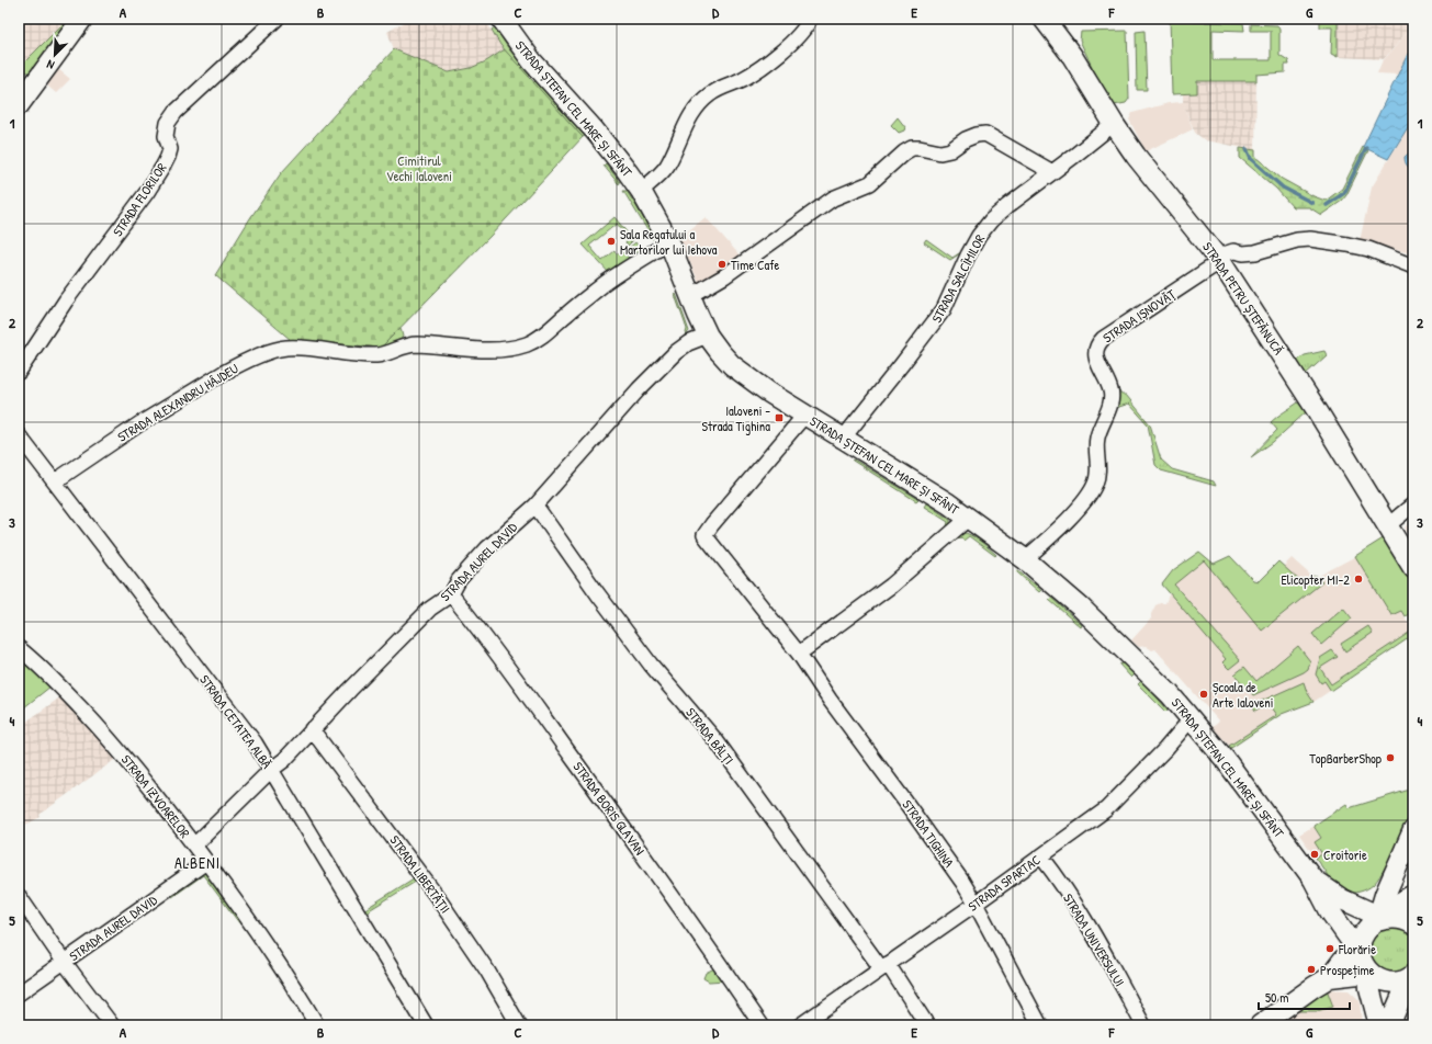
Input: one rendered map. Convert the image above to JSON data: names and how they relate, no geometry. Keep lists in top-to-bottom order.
{
  "streets": {
    "main road": ["STRADA ȘTEFAN CEL MARE ȘI SFÂNT", "STRADA PETRU ȘTEFĂNUCĂ"],
    "street": [
      "STRADA FLORILOR",
      "STRADA SALCÎMILOR",
      "STRADA IȘNOVĂȚ",
      "STRADA ALEXANDRU HÂJDEU",
      "STRADA AUREL DAVID",
      "STRADA CETATEA ALBĂ",
      "STRADA BĂLȚI",
      "STRADA IZVOARELOR",
      "STRADA BORIS GLAVAN",
      "STRADA TIGHINA",
      "STRADA LIBERTĂȚII",
      "STRADA SPARTAC",
      "STRADA UNIVERSULUI"
    ]
  },
  "crossings": [
    ["STRADA ȘTEFAN CEL MARE ȘI SFÂNT", "STRADA SALCÎMILOR"],
    ["STRADA ȘTEFAN CEL MARE ȘI SFÂNT", "STRADA IȘNOVĂȚ"],
    ["STRADA ȘTEFAN CEL MARE ȘI SFÂNT", "STRADA ALEXANDRU HÂJDEU"],
    ["STRADA ȘTEFAN CEL MARE ȘI SFÂNT", "STRADA AUREL DAVID"],
    ["STRADA ȘTEFAN CEL MARE ȘI SFÂNT", "STRADA TIGHINA"],
    ["STRADA ȘTEFAN CEL MARE ȘI SFÂNT", "STRADA SPARTAC"],
    ["STRADA SALCÎMILOR", "STRADA PETRU ȘTEFĂNUCĂ"],
    ["STRADA PETRU ȘTEFĂNUCĂ", "STRADA IȘNOVĂȚ"],
    ["STRADA ALEXANDRU HÂJDEU", "STRADA CETATEA ALBĂ"],
    ["STRADA AUREL DAVID", "STRADA CETATEA ALBĂ"],
    ["STRADA AUREL DAVID", "STRADA BĂLȚI"],
    ["STRADA AUREL DAVID", "STRADA IZVOARELOR"],
    ["STRADA AUREL DAVID", "STRADA BORIS GLAVAN"],
    ["STRADA AUREL DAVID", "STRADA LIBERTĂȚII"],
    ["STRADA BĂLȚI", "STRADA SPARTAC"],
    ["STRADA TIGHINA", "STRADA SPARTAC"],
    ["STRADA SPARTAC", "STRADA UNIVERSULUI"]
  ],
  "districts": ["ALBENI"],
  "parks": ["Cimitirul Vechi Ialoveni"],
  "places": {
    "other": [
      "Sala Regatului a Martorilor lui Iehova",
      "Time Cafe",
      "Elicopter MI-2",
      "Școala de Arte Ialoveni",
      "TopBarberShop",
      "Croitorie",
      "Florărie",
      "Prospețime"
    ],
    "transit": ["Ialoveni - Strada Tighina"]
  },
  "scale_bar": "50 m",
  "north": "bottom left",
  "grid": {
    "columns": [
      "A",
      "B",
      "C",
      "D",
      "E",
      "F",
      "G"
    ],
    "rows": [
      "1",
      "2",
      "3",
      "4",
      "5"
    ]
  }
}
